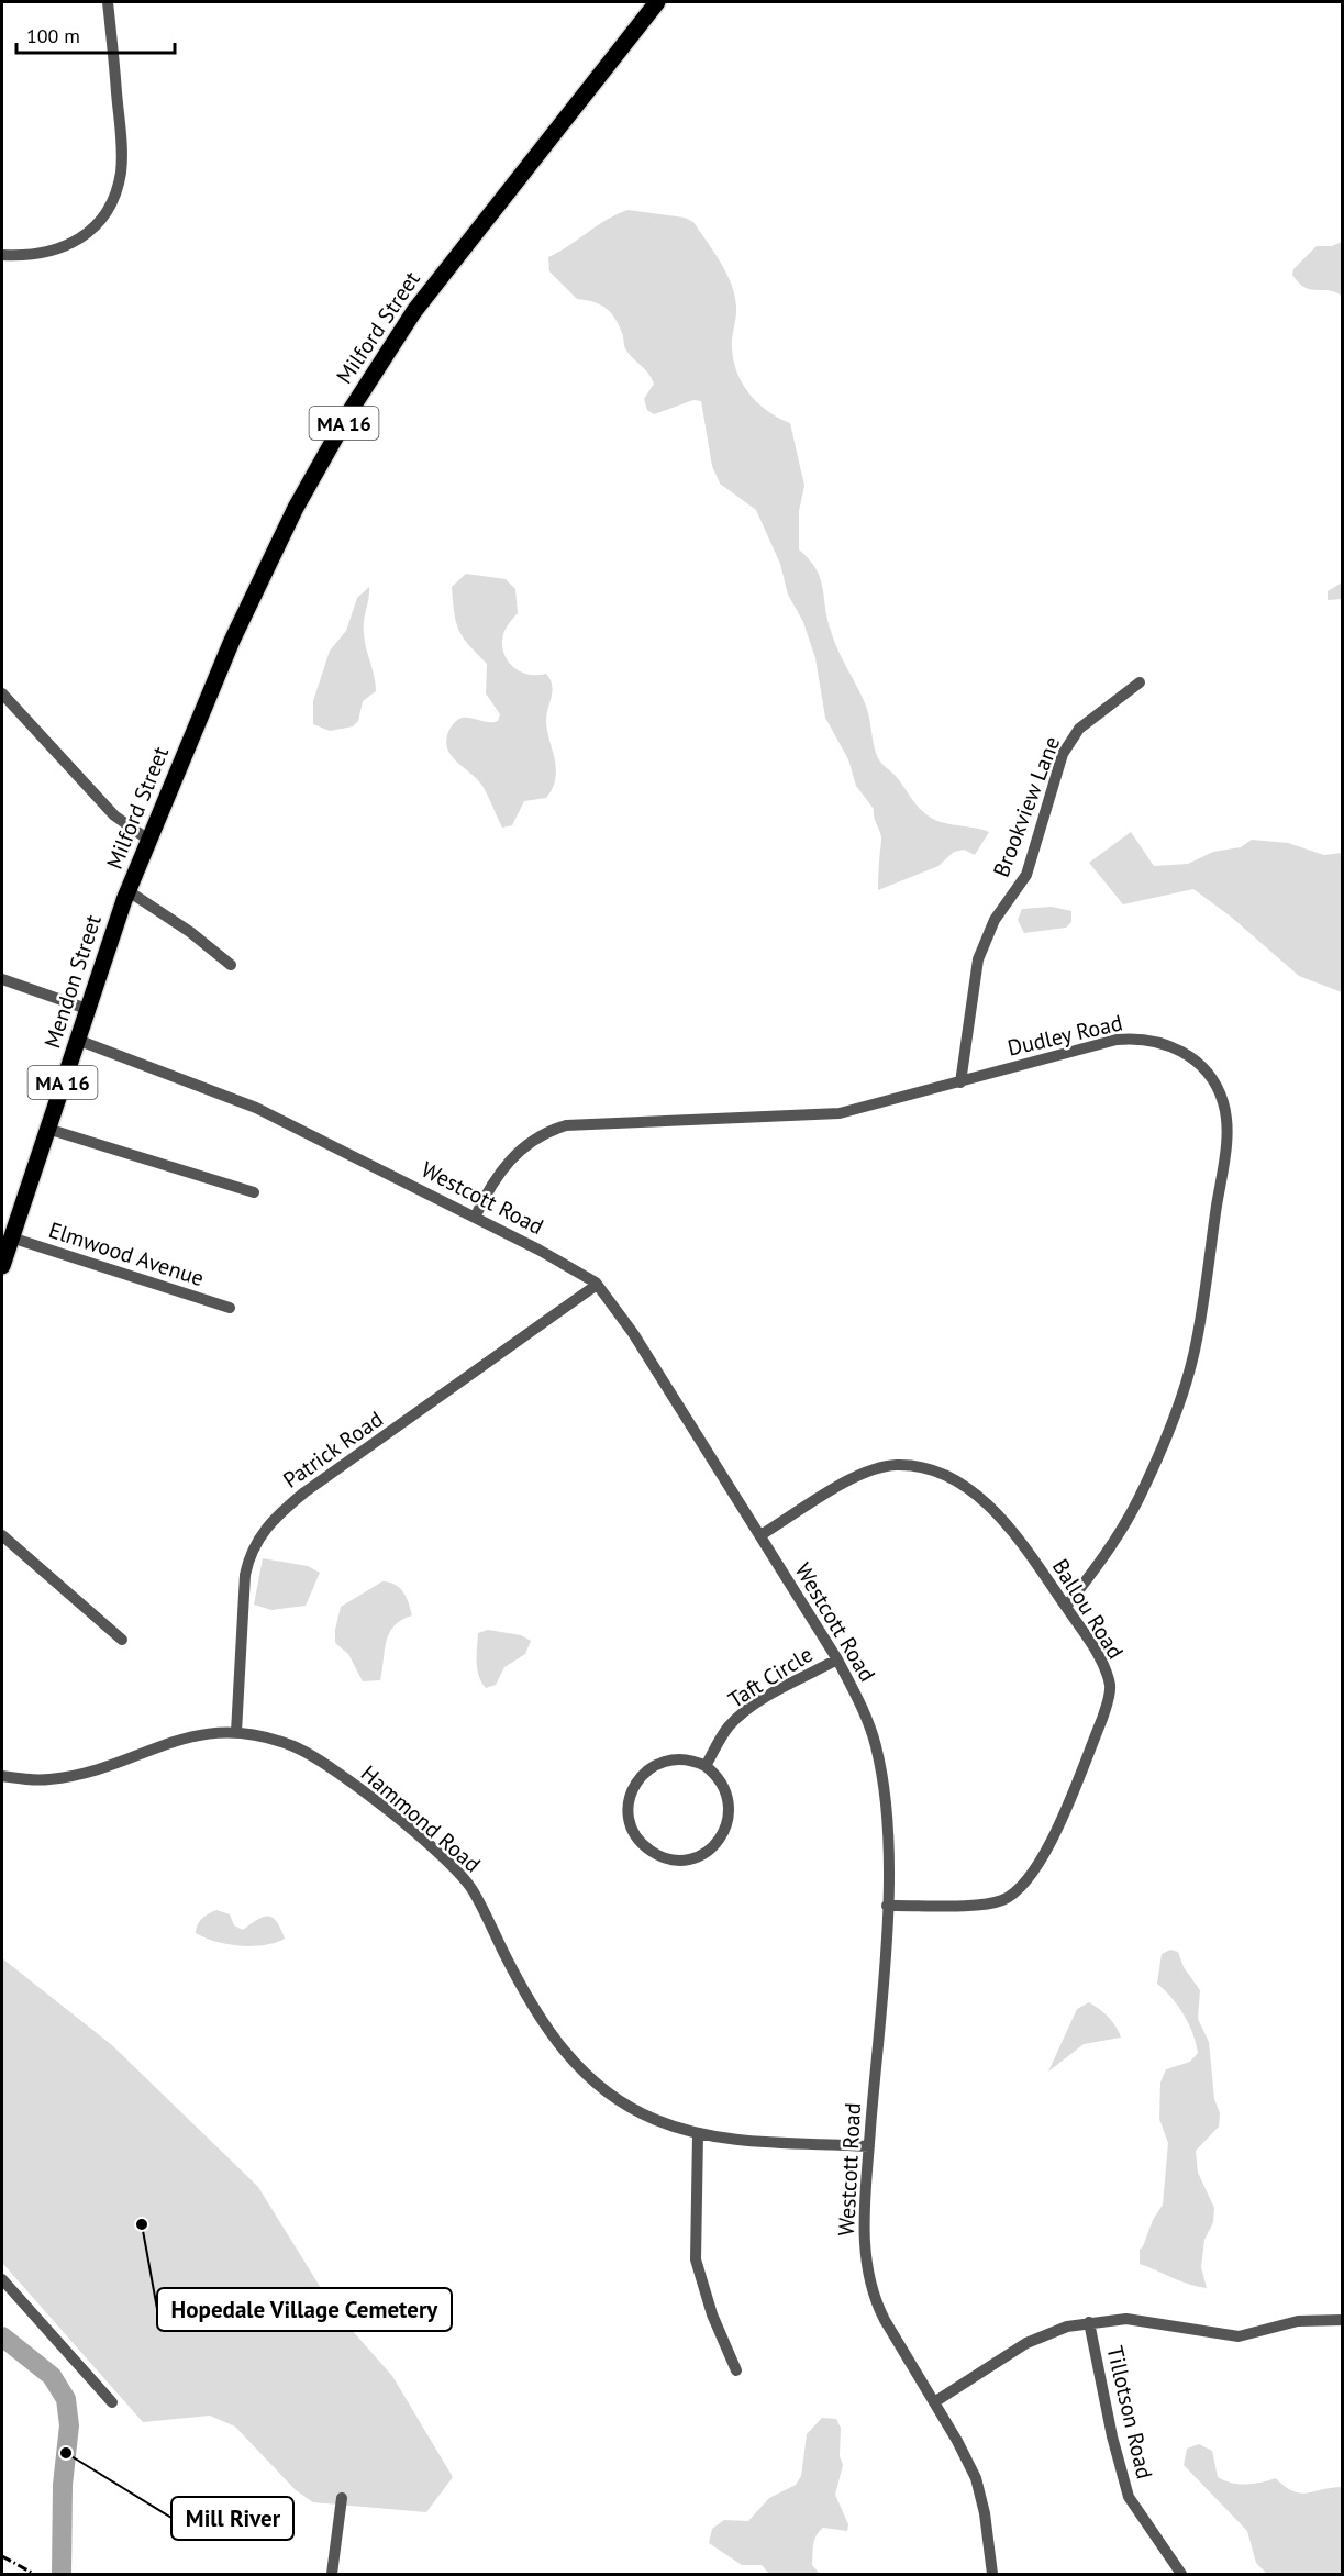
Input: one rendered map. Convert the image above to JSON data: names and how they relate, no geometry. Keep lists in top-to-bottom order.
{
  "streets": {
    "main road": ["Milford Street", "MA 16", "Mendon Street"],
    "street": [
      "Brookview Lane",
      "Dudley Road",
      "Westcott Road",
      "Elmwood Avenue",
      "Patrick Road",
      "Ballou Road",
      "Taft Circle",
      "Hammond Road",
      "Tillotson Road"
    ]
  },
  "crossings": [
    ["Milford Street", "Mendon Street"],
    ["Brookview Lane", "Dudley Road"],
    ["Mendon Street", "Westcott Road"],
    ["Mendon Street", "Elmwood Avenue"],
    ["Dudley Road", "Westcott Road"],
    ["Dudley Road", "Ballou Road"],
    ["Westcott Road", "Patrick Road"],
    ["Westcott Road", "Ballou Road"],
    ["Westcott Road", "Taft Circle"],
    ["Westcott Road", "Hammond Road"],
    ["Patrick Road", "Hammond Road"]
  ],
  "places": ["Hopedale Village Cemetery", "Mill River"],
  "scale_bar": "100 m"
}
